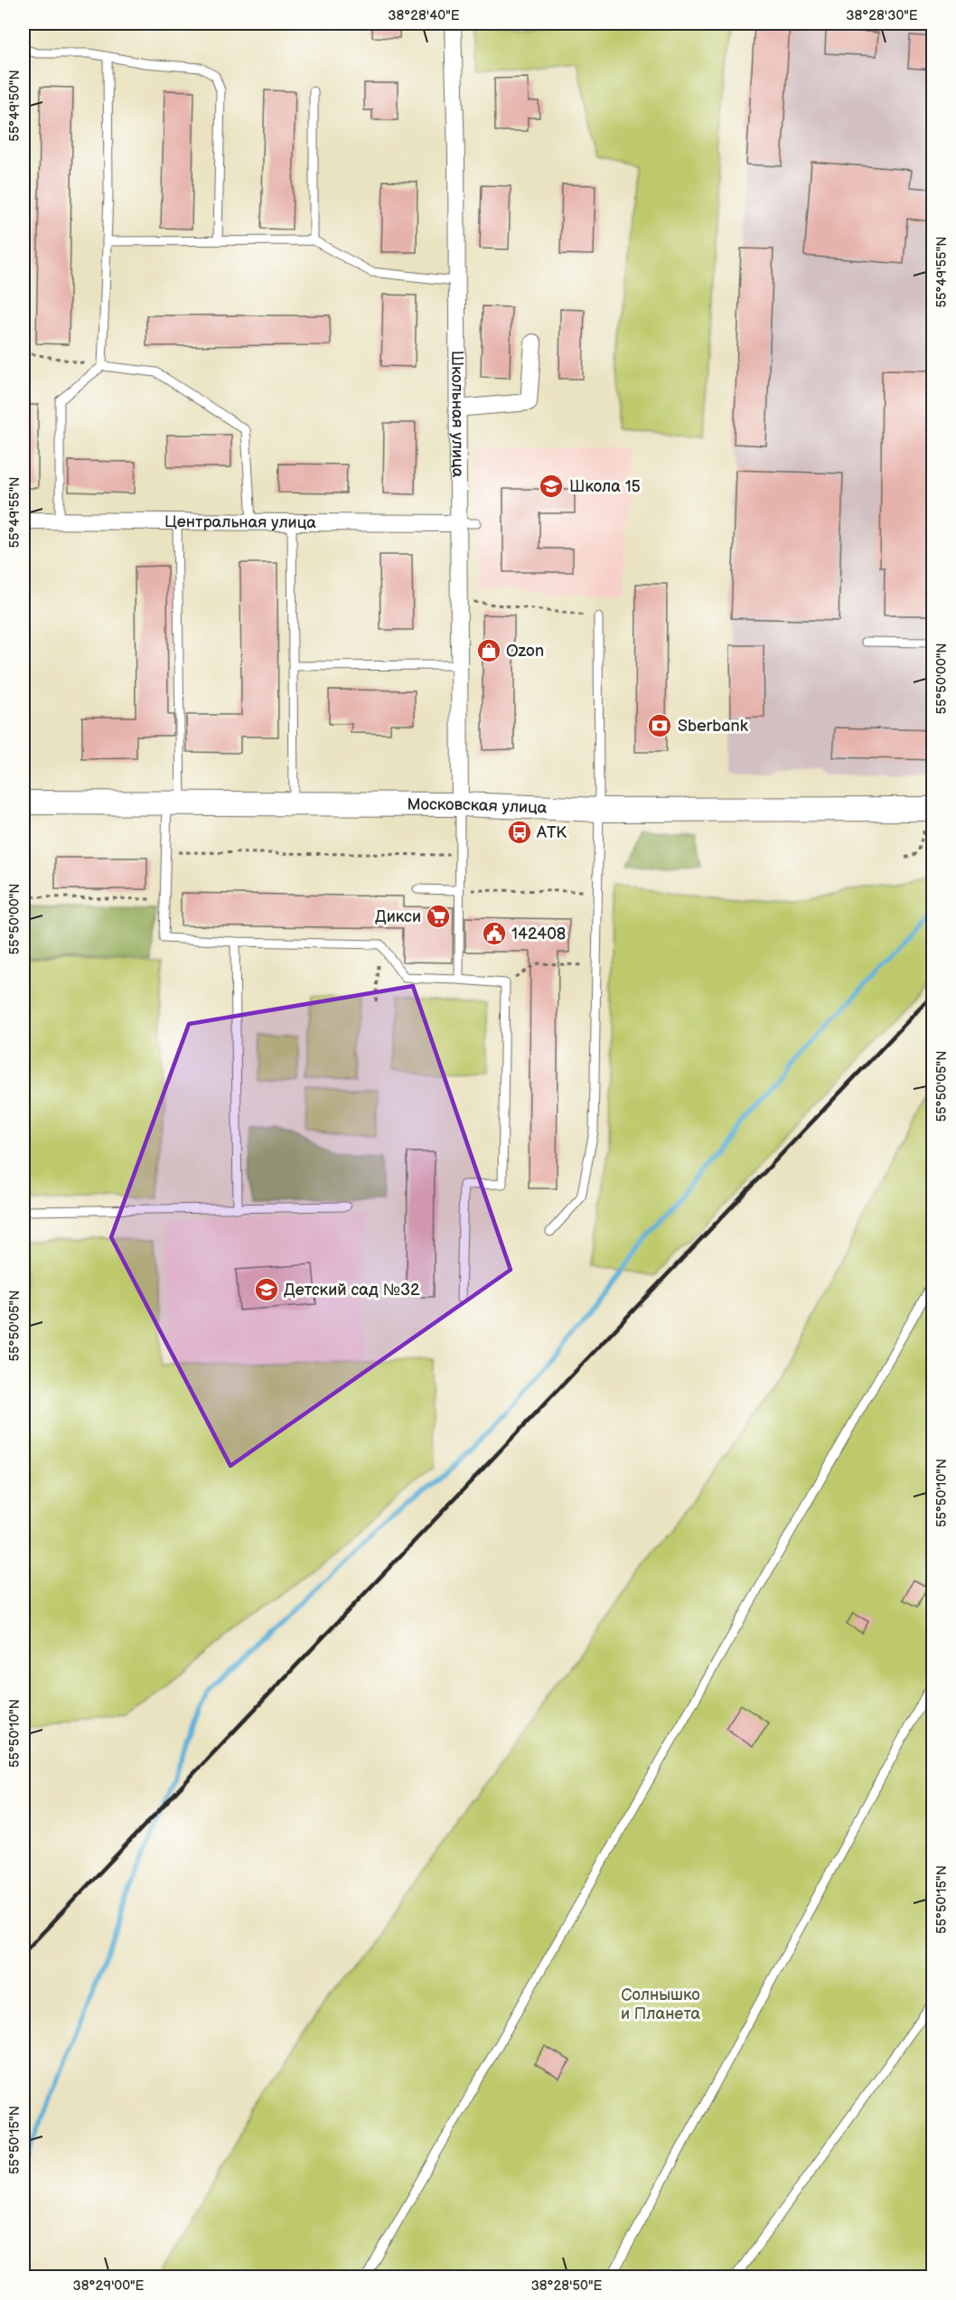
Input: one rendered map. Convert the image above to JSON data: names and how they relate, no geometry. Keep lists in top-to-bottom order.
{
  "streets": {
    "street": ["Школьная улица", "Центральная улица", "Московская улица"]
  },
  "crossings": [
    ["Школьная улица", "Центральная улица"],
    ["Школьная улица", "Московская улица"]
  ],
  "parks": ["Солнышко и Планета"],
  "places": {
    "school or university": ["Школа 15", "Детский сад №32"],
    "shop": ["Ozon"],
    "bank": ["Sberbank"],
    "bus stop": ["АТК"],
    "supermarket": ["Дикси"],
    "public building": ["142408"]
  },
  "coordinates": [
    "38°28'40\"E",
    "38°28'30\"E",
    "55°49'50\"N",
    "55°49'55\"N",
    "55°50'00\"N",
    "55°50'05\"N",
    "55°50'10\"N",
    "55°50'15\"N",
    "38°29'00\"E",
    "38°28'50\"E"
  ]
}
